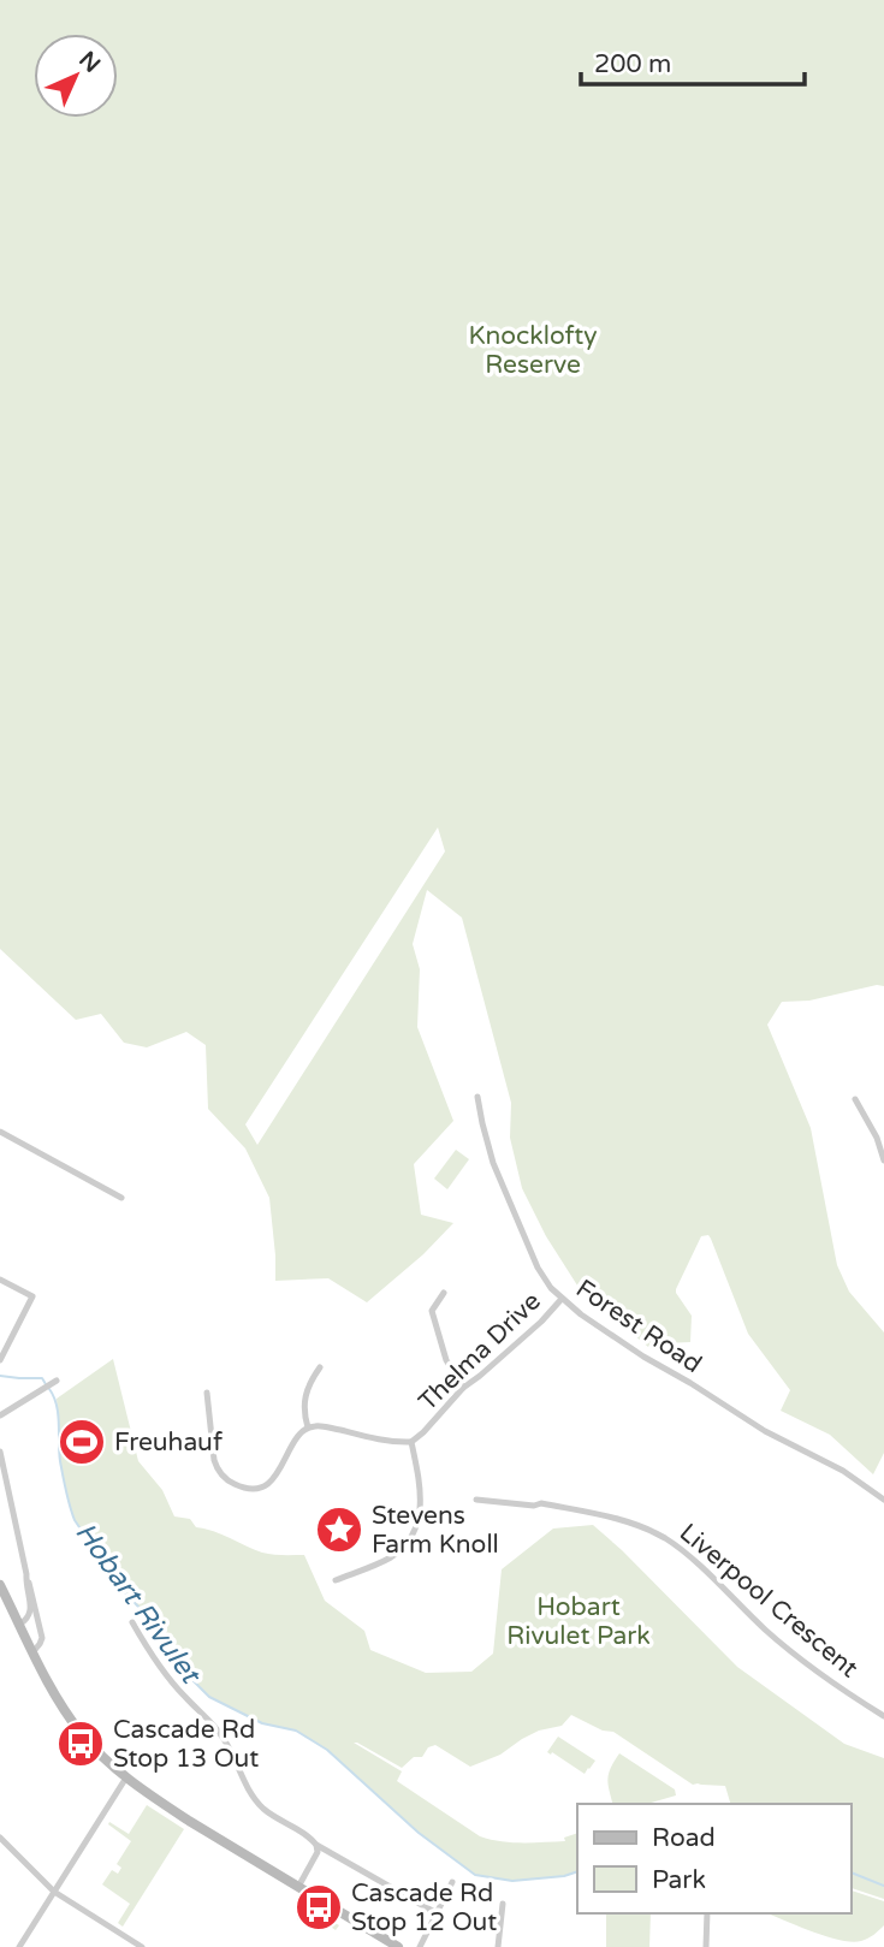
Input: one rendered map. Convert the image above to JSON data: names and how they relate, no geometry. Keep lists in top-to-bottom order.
{
  "streets": {
    "street": ["Forest Road", "Thelma Drive", "Liverpool Crescent"]
  },
  "crossings": [
    ["Forest Road", "Thelma Drive"]
  ],
  "water": ["Hobart Rivulet"],
  "parks": ["Knocklofty Reserve", "Hobart Rivulet Park"],
  "places": {
    "sports": ["Freuhauf"],
    "place": ["Stevens Farm Knoll"],
    "bus stop": ["Cascade Rd Stop 13 Out", "Cascade Rd Stop 12 Out"]
  },
  "legend": ["Road", "Park"],
  "scale_bar": "200 m",
  "north": "top right"
}
